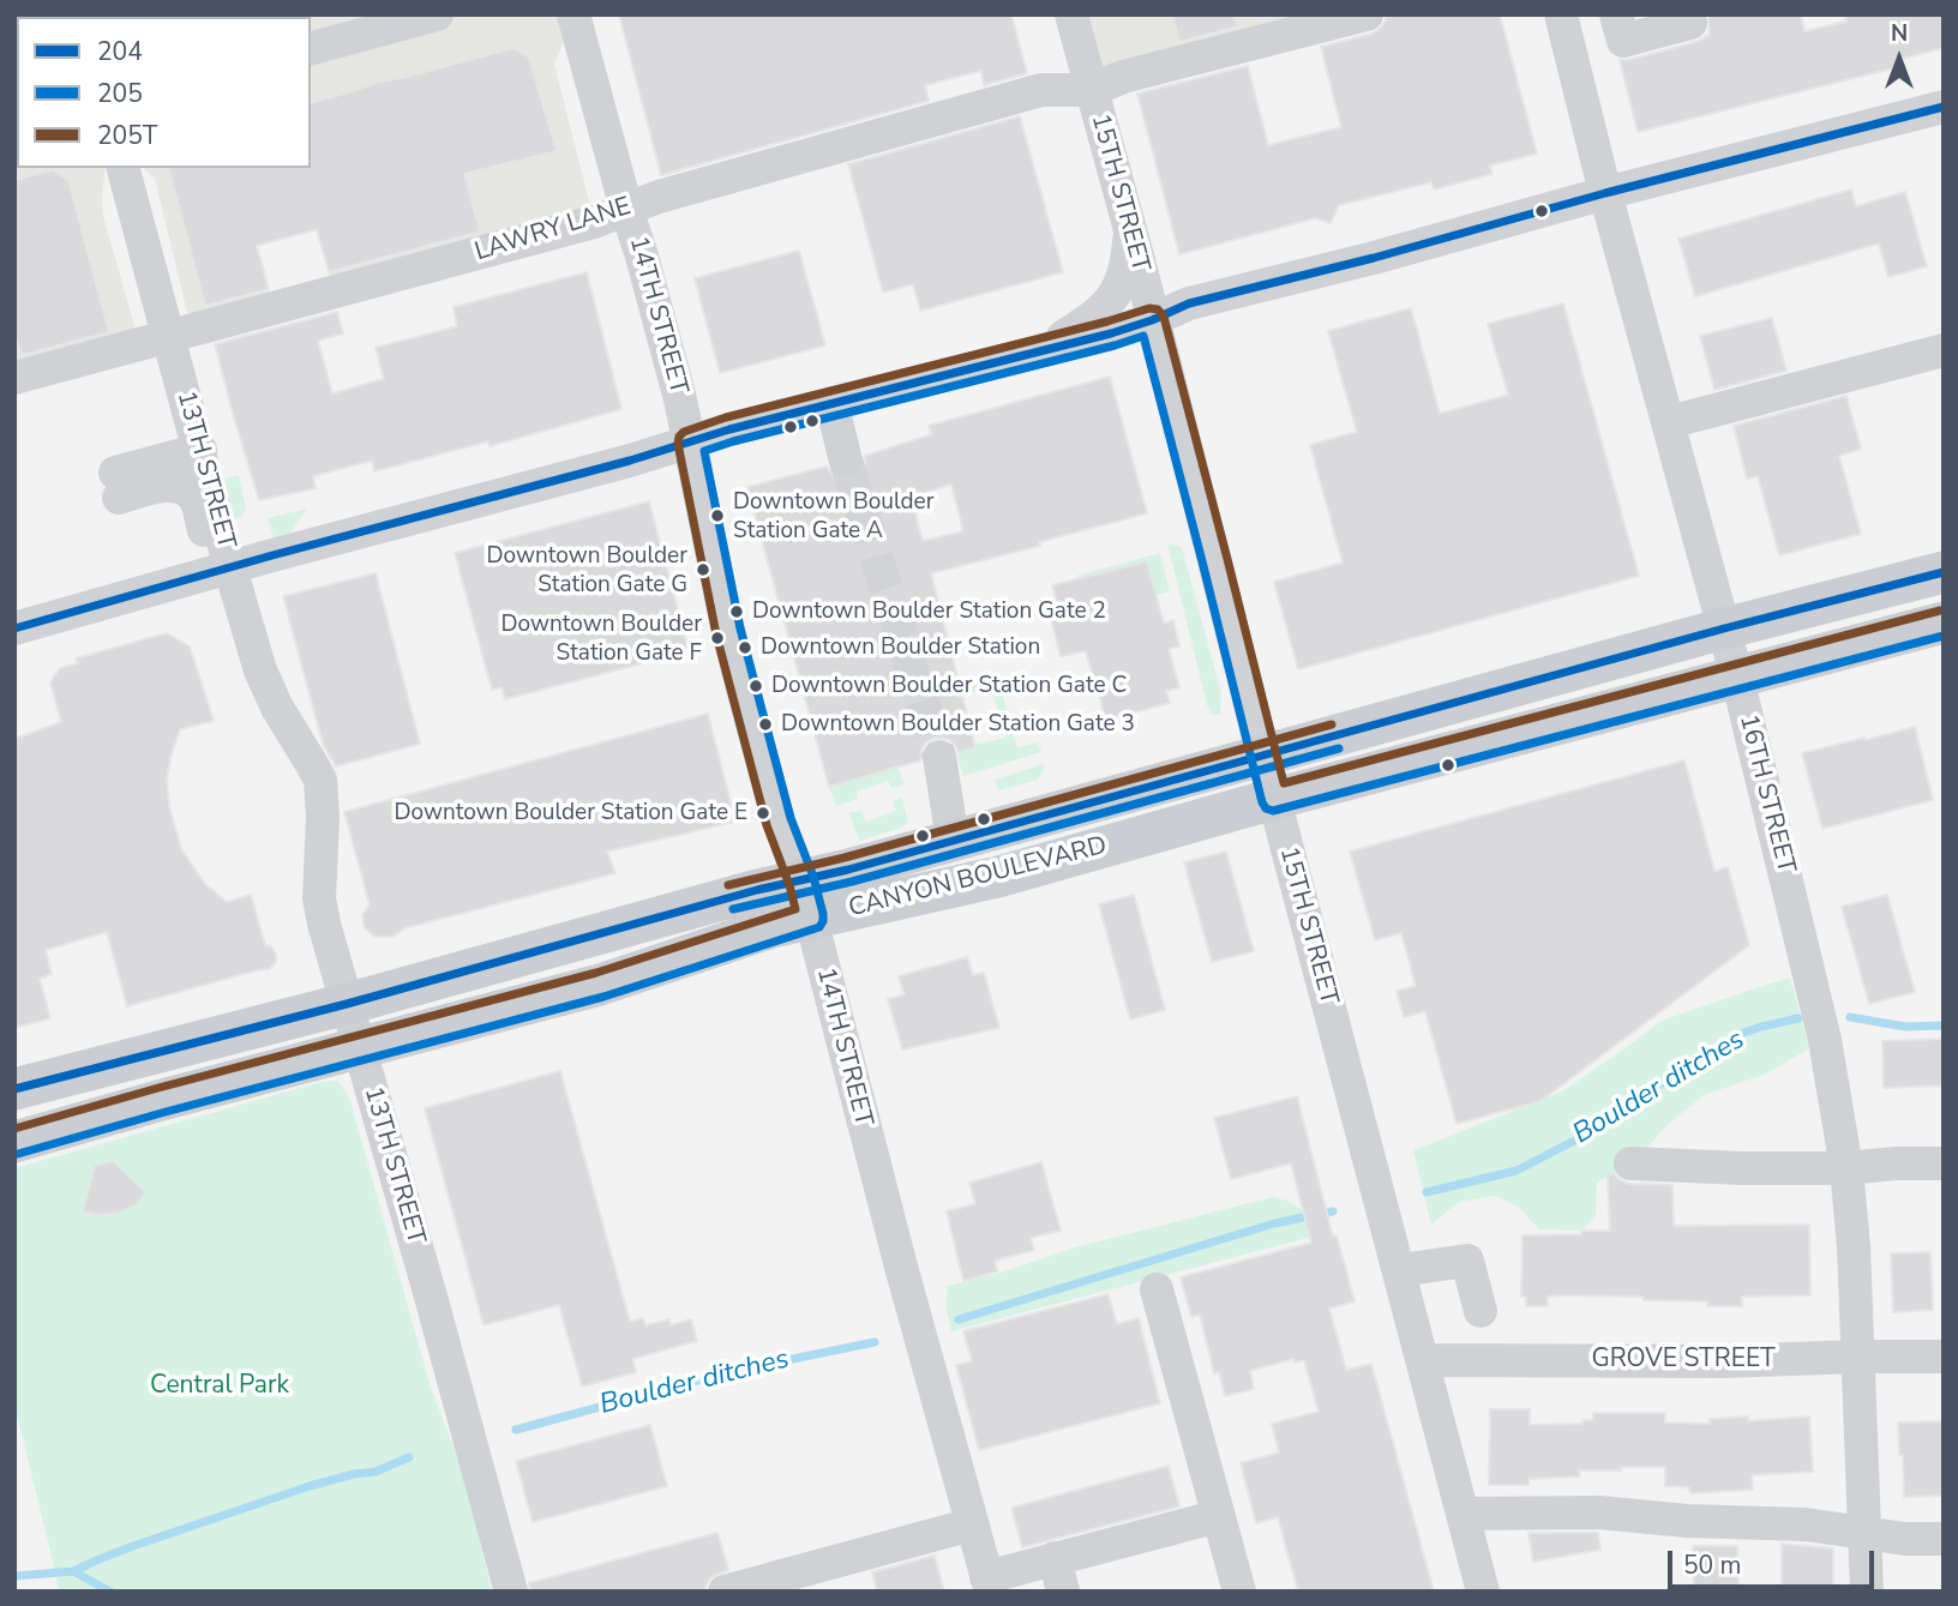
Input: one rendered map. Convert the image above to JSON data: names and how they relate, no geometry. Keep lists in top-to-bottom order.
{
  "streets": {
    "main road": ["CANYON BOULEVARD"],
    "street": [
      "15TH STREET",
      "LAWRY LANE",
      "14TH STREET",
      "13TH STREET",
      "16TH STREET",
      "GROVE STREET"
    ]
  },
  "crossings": [
    ["15TH STREET", "LAWRY LANE"],
    ["15TH STREET", "CANYON BOULEVARD"],
    ["15TH STREET", "GROVE STREET"],
    ["LAWRY LANE", "14TH STREET"],
    ["LAWRY LANE", "13TH STREET"],
    ["14TH STREET", "CANYON BOULEVARD"],
    ["13TH STREET", "CANYON BOULEVARD"],
    ["16TH STREET", "CANYON BOULEVARD"],
    ["16TH STREET", "GROVE STREET"]
  ],
  "water": ["Boulder ditches"],
  "parks": ["Central Park"],
  "places": [
    "Downtown Boulder Station Gate A",
    "Downtown Boulder Station Gate G",
    "Downtown Boulder Station Gate 2",
    "Downtown Boulder Station Gate F",
    "Downtown Boulder Station",
    "Downtown Boulder Station Gate C",
    "Downtown Boulder Station Gate 3",
    "Downtown Boulder Station Gate E"
  ],
  "lines": ["transit line 204", "transit line 205T", "transit line 205"],
  "legend": ["204", "205", "205T"],
  "scale_bar": "50 m",
  "north": "top"
}
